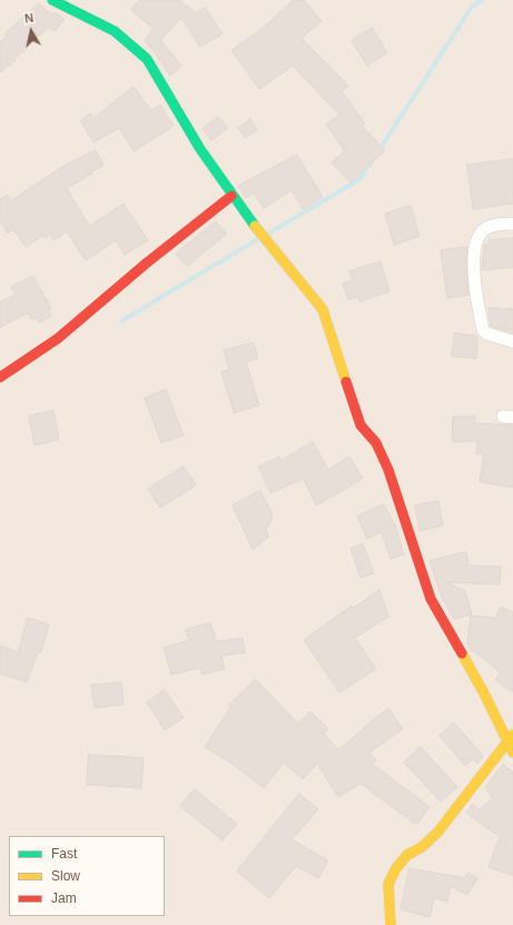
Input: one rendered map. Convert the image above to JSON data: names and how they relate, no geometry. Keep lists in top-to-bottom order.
{
  "legend": ["Fast", "Slow", "Jam"],
  "north": "top"
}
